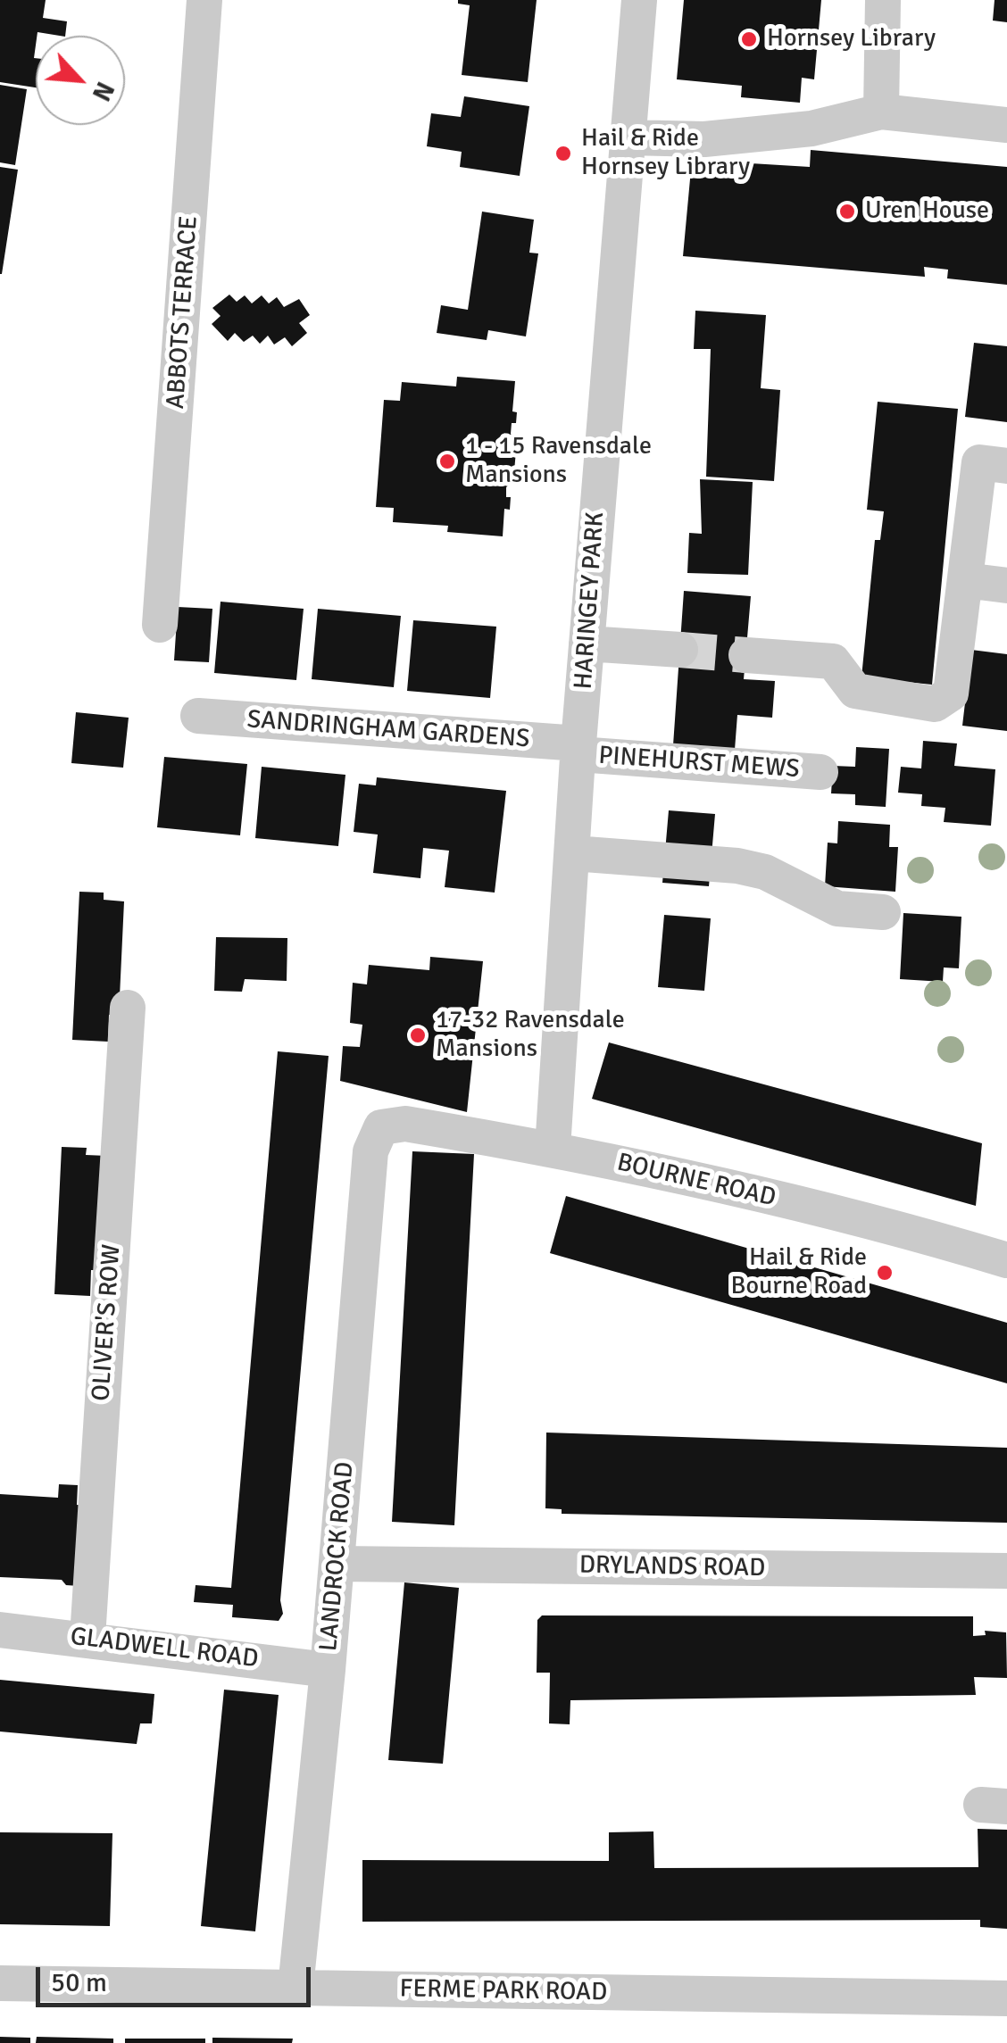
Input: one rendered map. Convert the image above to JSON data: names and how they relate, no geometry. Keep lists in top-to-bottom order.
{
  "streets": {
    "street": [
      "ABBOTS TERRACE",
      "HARINGEY PARK",
      "SANDRINGHAM GARDENS",
      "PINEHURST MEWS",
      "BOURNE ROAD",
      "OLIVER'S ROW",
      "LANDROCK ROAD",
      "DRYLANDS ROAD",
      "GLADWELL ROAD",
      "FERME PARK ROAD"
    ]
  },
  "crossings": [
    ["HARINGEY PARK", "SANDRINGHAM GARDENS"],
    ["HARINGEY PARK", "PINEHURST MEWS"],
    ["HARINGEY PARK", "BOURNE ROAD"],
    ["SANDRINGHAM GARDENS", "PINEHURST MEWS"],
    ["BOURNE ROAD", "LANDROCK ROAD"],
    ["OLIVER'S ROW", "GLADWELL ROAD"],
    ["LANDROCK ROAD", "DRYLANDS ROAD"],
    ["LANDROCK ROAD", "GLADWELL ROAD"],
    ["LANDROCK ROAD", "FERME PARK ROAD"]
  ],
  "places": [
    "Hornsey Library",
    "Hail & Ride Hornsey Library",
    "Uren House",
    "1 - 15 Ravensdale Mansions",
    "17-32 Ravensdale Mansions",
    "Hail & Ride Bourne Road"
  ],
  "scale_bar": "50 m",
  "north": "bottom right"
}
